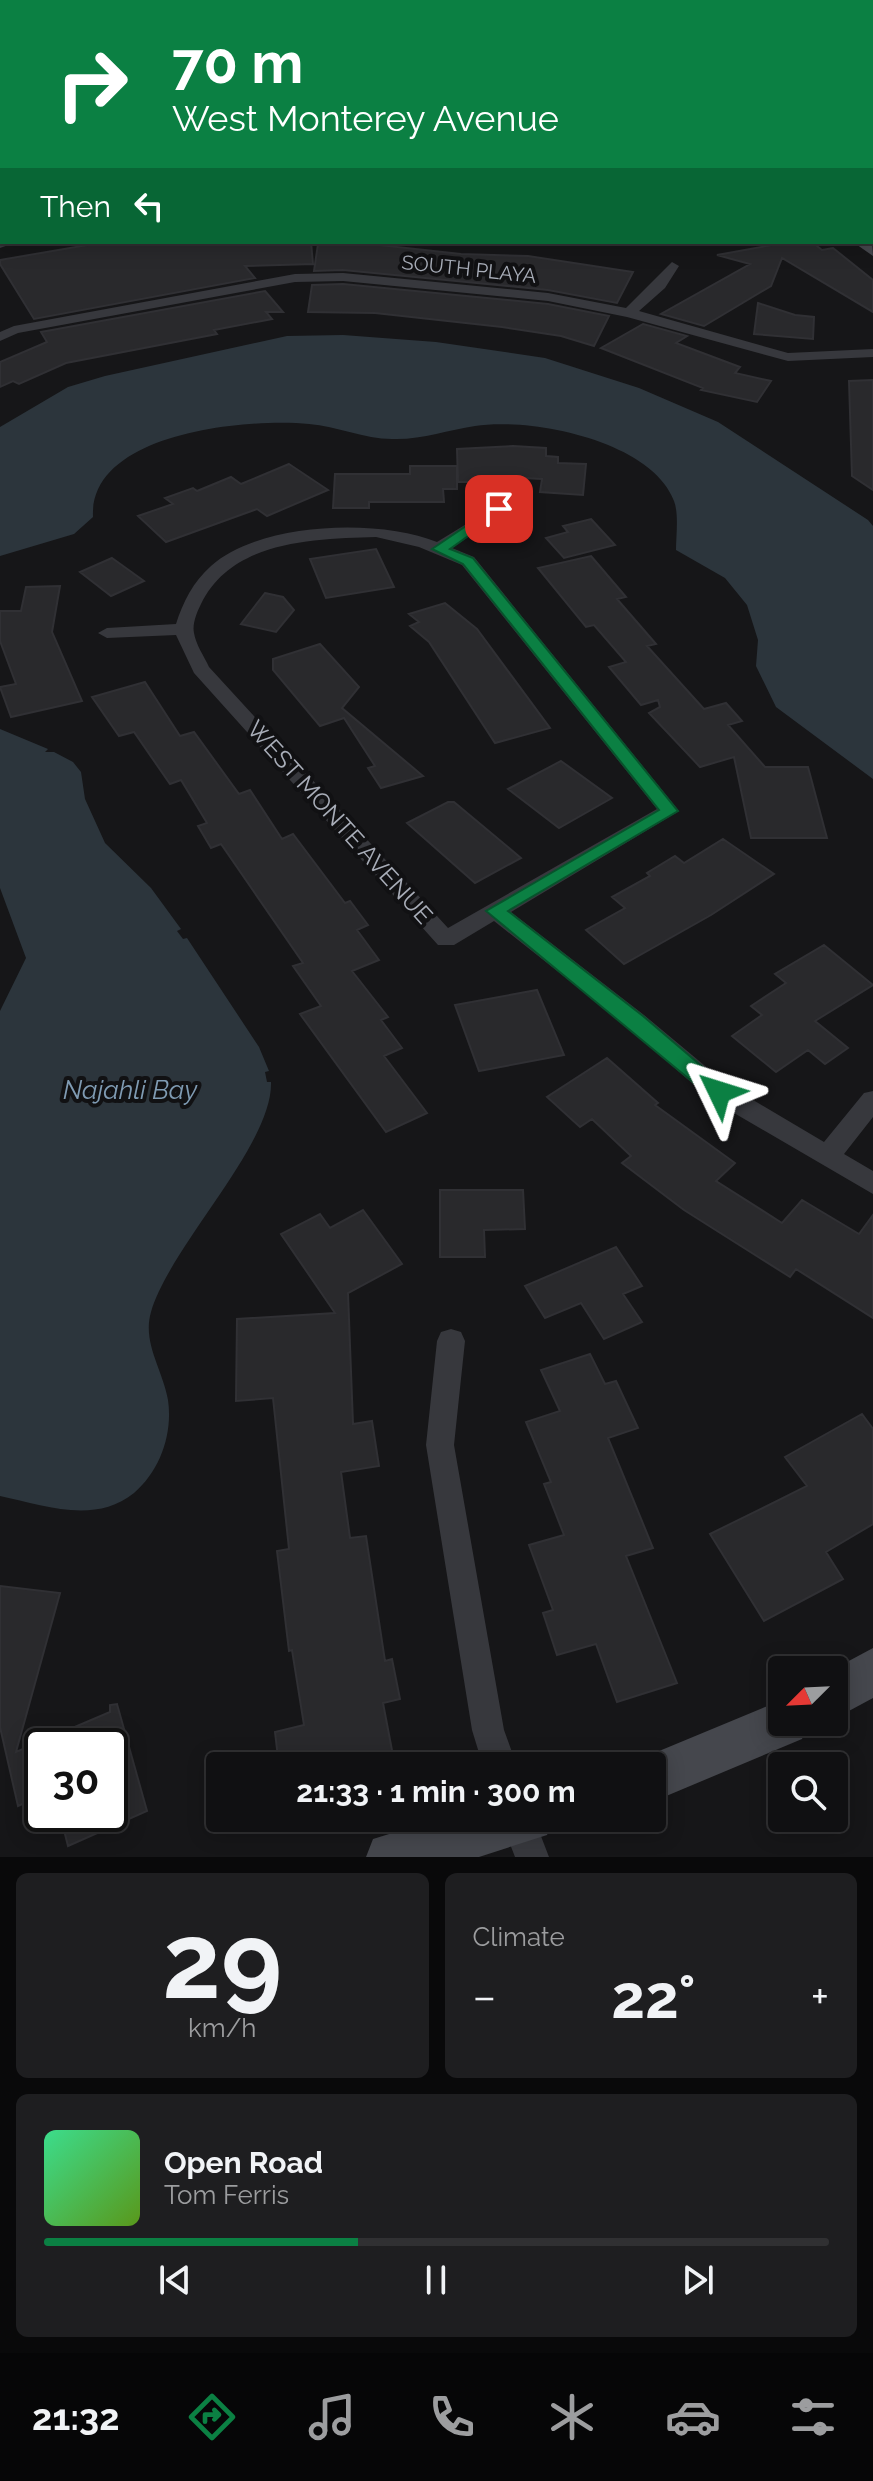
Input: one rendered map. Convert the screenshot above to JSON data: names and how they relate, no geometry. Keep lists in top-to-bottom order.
{
  "streets": {
    "street": ["SOUTH PLAYA", "WEST MONTE AVENUE"]
  },
  "water": ["Najahli Bay"],
  "north": "bottom left",
  "page": {
    "turn": ["70 m", "West Monterey Avenue"],
    "then": "Then",
    "limit": "30",
    "trip": "21:33 · 1 min · 300 m",
    "tile": [
      ["29", "km/h"],
      "Climate"
    ],
    "heat": ["−", "22°", "+"],
    "song": ["Open Road", "Tom Ferris"],
    "tabs": "21:32"
  }
}
